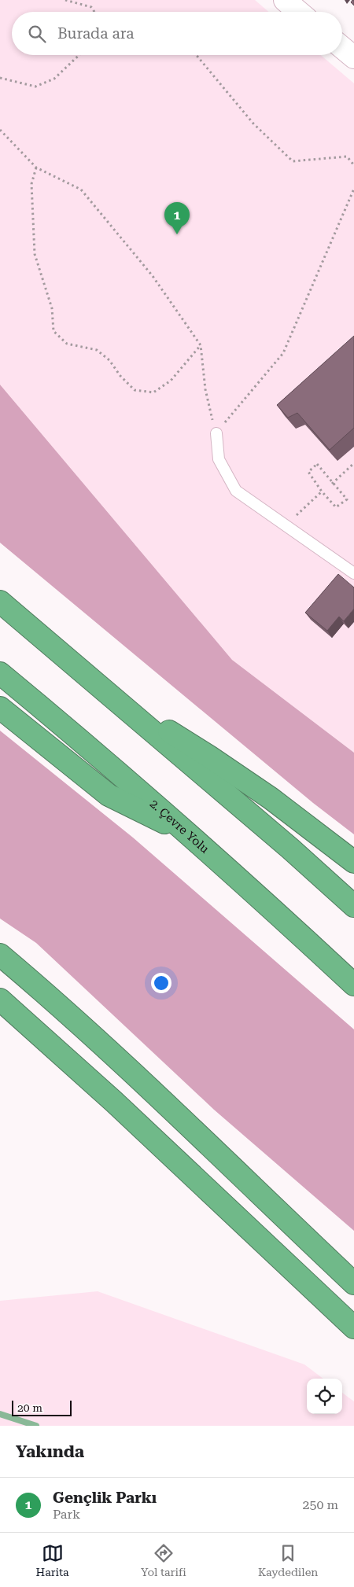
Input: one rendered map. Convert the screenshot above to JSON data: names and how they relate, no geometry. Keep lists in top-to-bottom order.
{
  "streets": {
    "highway": ["2. Çevre Yolu"]
  },
  "scale_bar": "20 m",
  "page": {
    "search": "Burada ara",
    "pins": "1",
    "scale": "20 m",
    "heading": "Yakında",
    "list": [
      {
        "mark": "1",
        "name": "Gençlik Parkı",
        "note": "Park",
        "value": "250 m"
      }
    ],
    "nav": ["Harita", "Yol tarifi", "Kaydedilen"]
  }
}
